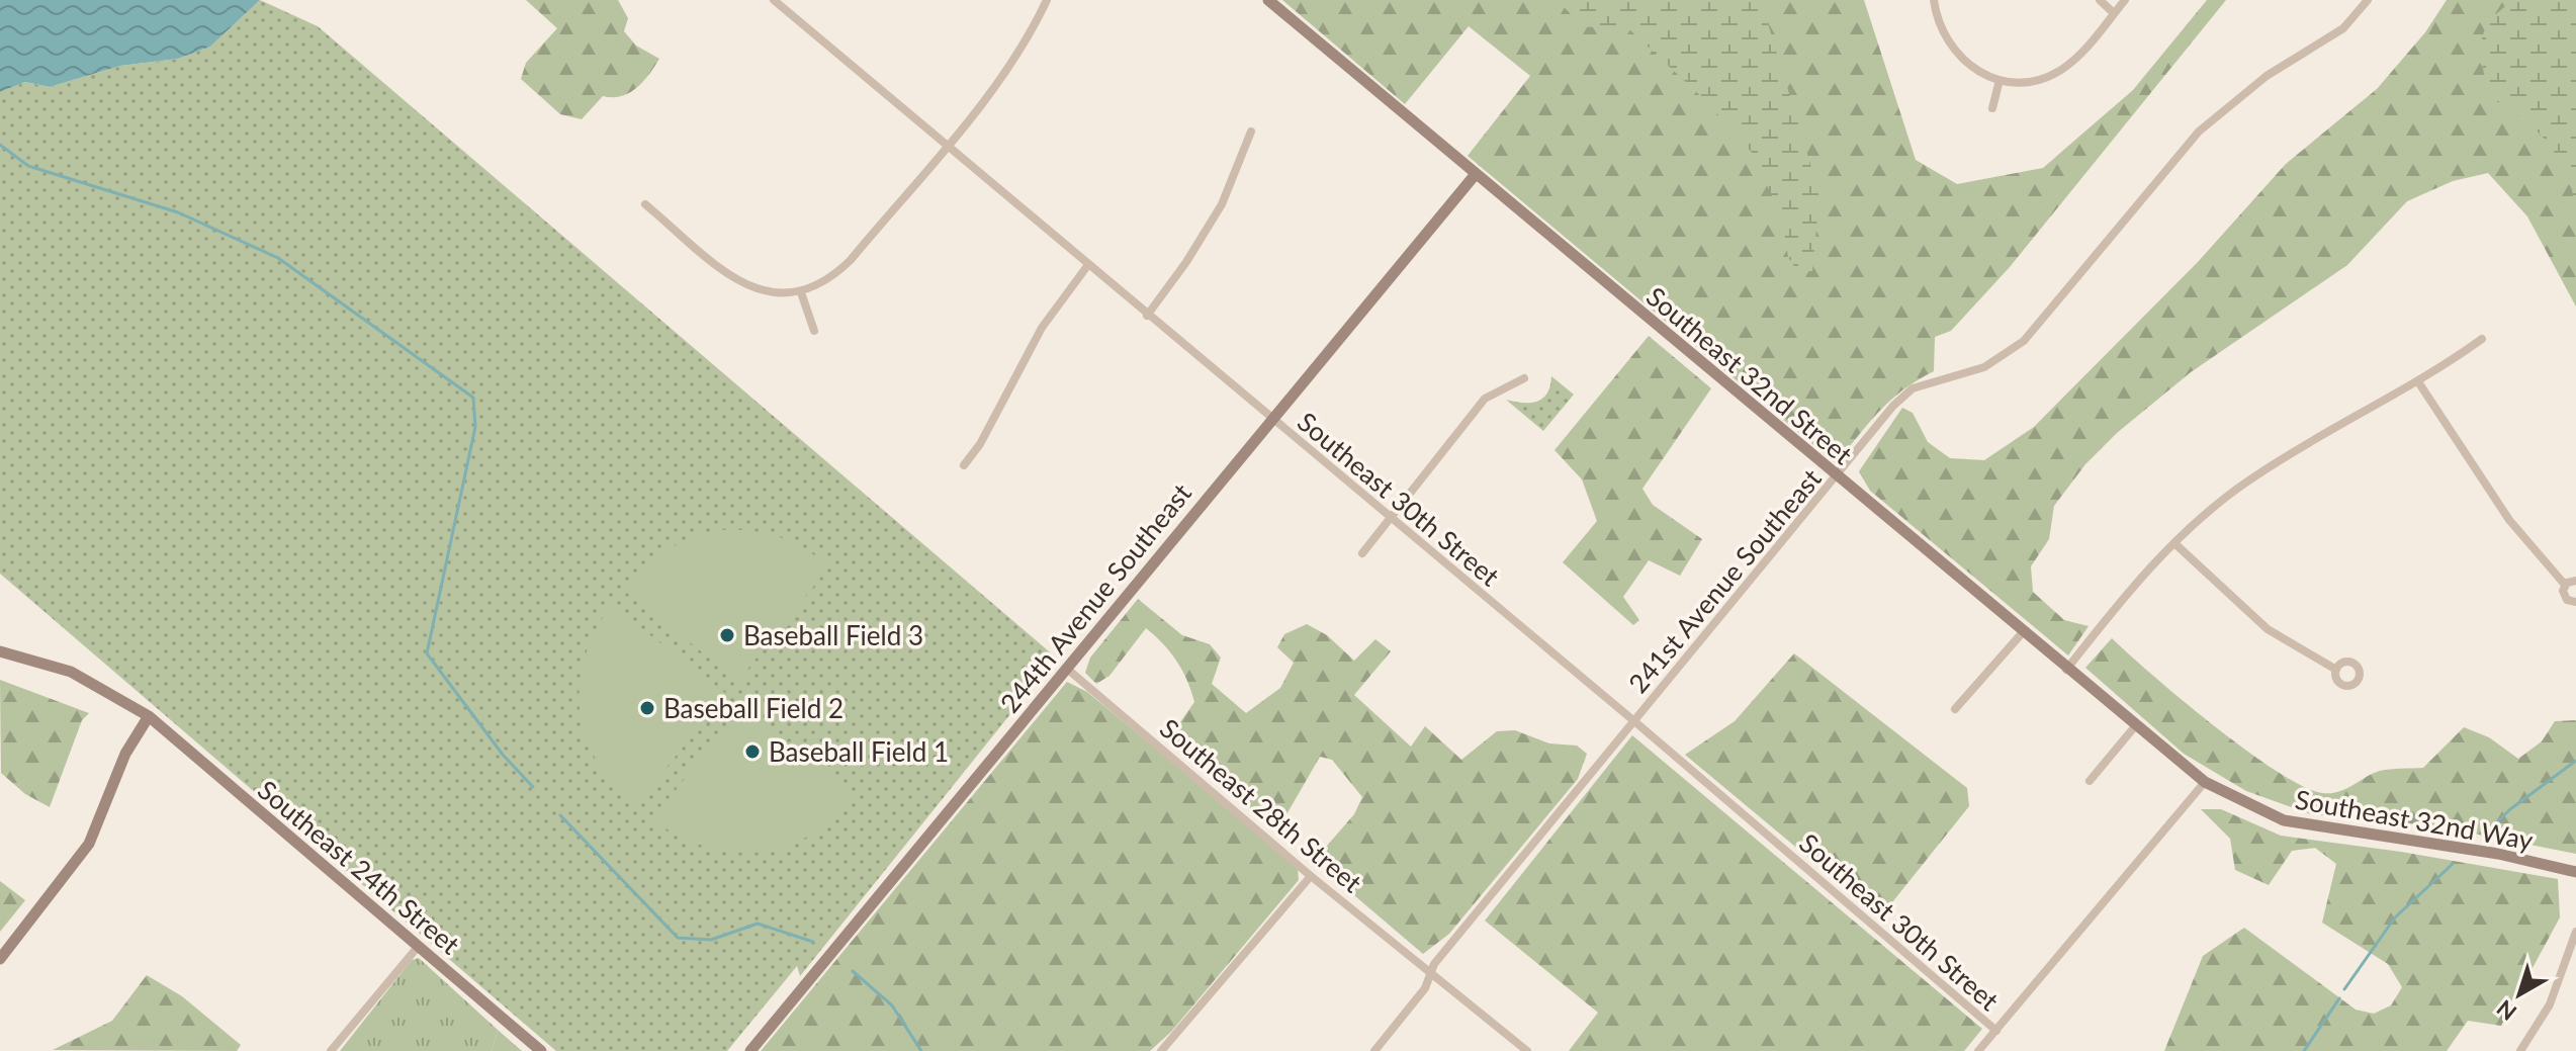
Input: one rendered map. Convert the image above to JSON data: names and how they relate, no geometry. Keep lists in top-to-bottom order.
{
  "streets": {
    "street": [
      "Southeast 32nd Street",
      "Southeast 30th Street",
      "241st Avenue Southeast",
      "244th Avenue Southeast",
      "Southeast 28th Street",
      "Southeast 32nd Way",
      "Southeast 24th Street"
    ]
  },
  "crossings": [
    ["Southeast 32nd Street", "241st Avenue Southeast"],
    ["Southeast 32nd Street", "244th Avenue Southeast"],
    ["Southeast 32nd Street", "Southeast 32nd Way"],
    ["Southeast 30th Street", "241st Avenue Southeast"],
    ["Southeast 30th Street", "244th Avenue Southeast"],
    ["241st Avenue Southeast", "Southeast 28th Street"],
    ["244th Avenue Southeast", "Southeast 28th Street"]
  ],
  "places": ["Baseball Field 3", "Baseball Field 2", "Baseball Field 1"],
  "north": "bottom left"
}
